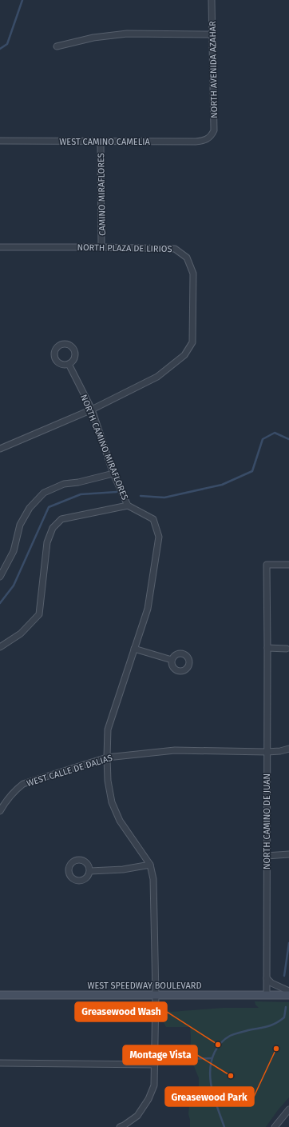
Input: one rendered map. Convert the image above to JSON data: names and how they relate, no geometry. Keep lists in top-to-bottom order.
{
  "streets": {
    "main road": ["WEST SPEEDWAY BOULEVARD"],
    "street": [
      "NORTH AVENIDA AZAHAR",
      "WEST CAMINO CAMELIA",
      "CAMINO MIRAFLORES",
      "NORTH PLAZA DE LIRIOS",
      "NORTH CAMINO MIRAFLORES",
      "WEST CALLE DE DALIAS",
      "NORTH CAMINO DE JUAN"
    ]
  },
  "crossings": [
    ["NORTH AVENIDA AZAHAR", "WEST CAMINO CAMELIA"],
    ["WEST CAMINO CAMELIA", "CAMINO MIRAFLORES"],
    ["CAMINO MIRAFLORES", "NORTH PLAZA DE LIRIOS"],
    ["NORTH PLAZA DE LIRIOS", "NORTH CAMINO MIRAFLORES"],
    ["NORTH CAMINO MIRAFLORES", "WEST CALLE DE DALIAS"],
    ["NORTH CAMINO MIRAFLORES", "WEST SPEEDWAY BOULEVARD"],
    ["WEST CALLE DE DALIAS", "NORTH CAMINO DE JUAN"],
    ["NORTH CAMINO DE JUAN", "WEST SPEEDWAY BOULEVARD"]
  ],
  "places": ["Greasewood Wash", "Greasewood Park", "Montage Vista"]
}
